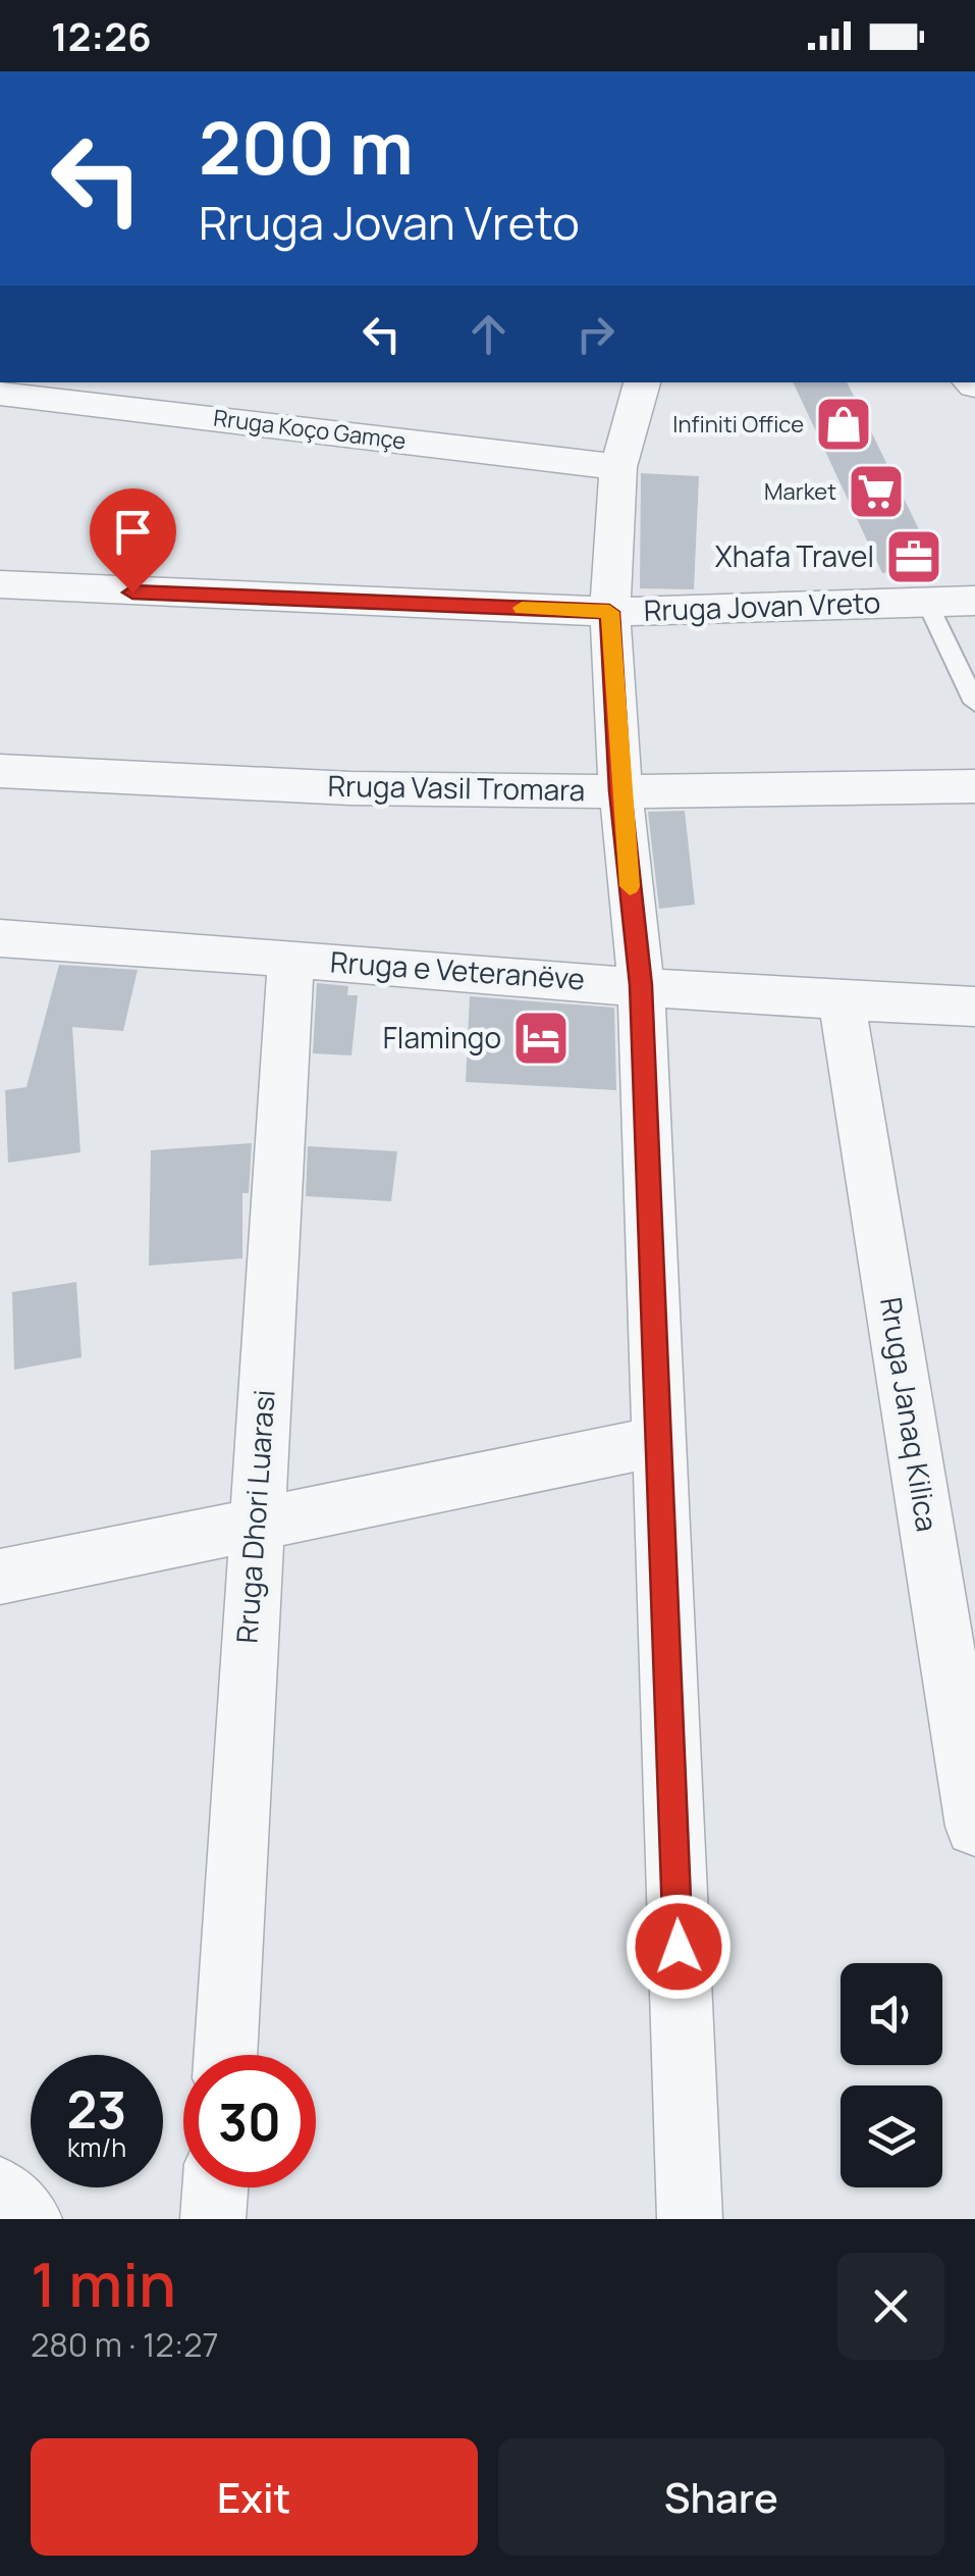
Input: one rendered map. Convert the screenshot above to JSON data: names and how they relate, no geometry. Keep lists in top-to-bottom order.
{
  "streets": {
    "street": [
      "Rruga Koço Gamçe",
      "Rruga Jovan Vreto",
      "Rruga Vasil Tromara",
      "Rruga e Veteranëve",
      "Rruga Janaq Kilica",
      "Rruga Dhori Luarasi"
    ]
  },
  "crossings": [
    ["Rruga e Veteranëve", "Rruga Janaq Kilica"],
    ["Rruga e Veteranëve", "Rruga Dhori Luarasi"]
  ],
  "places": {
    "shop": ["Infiniti Office"],
    "supermarket": ["Market"],
    "office": ["Xhafa Travel"],
    "hotel": ["Flamingo"]
  },
  "page": {
    "status": "12:26",
    "turn": ["200 m", "Rruga Jovan Vreto"],
    "speed": "23 km/h",
    "limit": "30",
    "heading": ["1 min", "280 m · 12:27"],
    "buttons": ["Exit", "Share"]
  }
}
